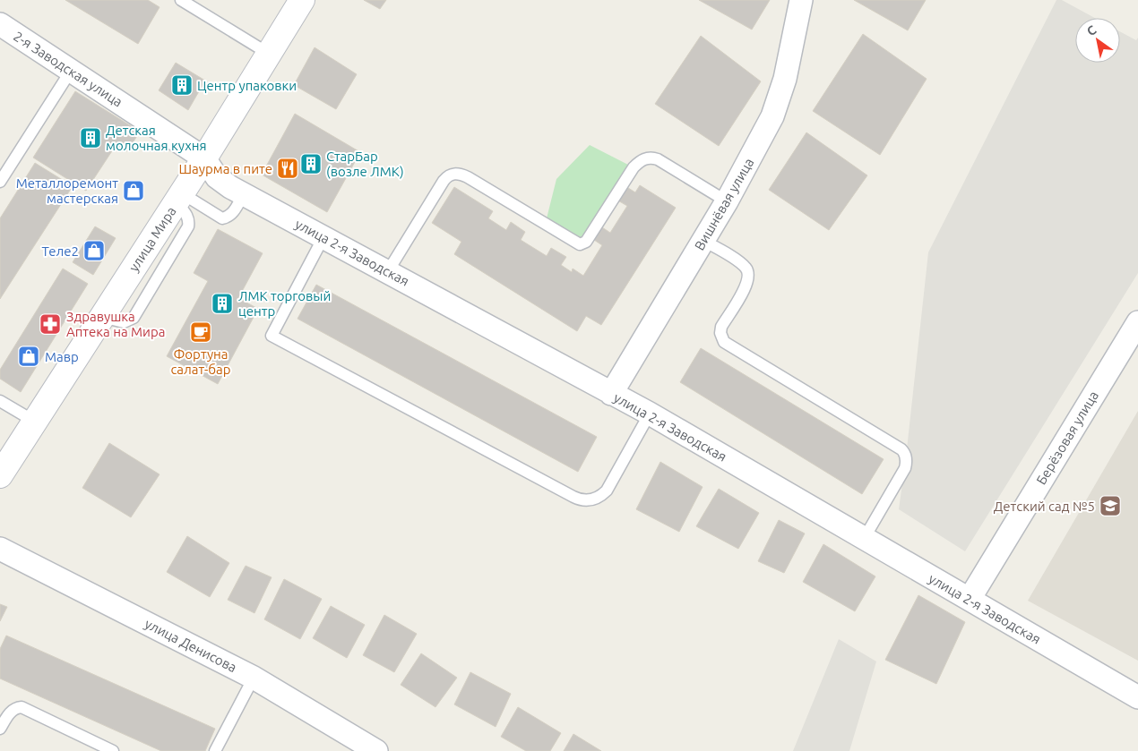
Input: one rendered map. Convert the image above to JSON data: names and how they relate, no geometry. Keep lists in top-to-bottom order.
{
  "streets": {
    "street": [
      "2-я Заводская улица",
      "Вишнёвая улица",
      "улица Мира",
      "улица 2-я Заводская",
      "Берёзовая улица",
      "улица Денисова"
    ]
  },
  "crossings": [
    ["2-я Заводская улица", "улица Мира"],
    ["2-я Заводская улица", "улица 2-я Заводская"],
    ["Вишнёвая улица", "улица 2-я Заводская"],
    ["улица Мира", "улица 2-я Заводская"],
    ["улица 2-я Заводская", "Берёзовая улица"]
  ],
  "places": {
    "building": [
      "Центр упаковки",
      "Детская молочная кухня",
      "СтарБар (возле ЛМК)",
      "ЛМК торговый центр"
    ],
    "restaurant": ["Шаурма в пите"],
    "shop": ["Металлоремонт мастерская", "Теле2", "Мавр"],
    "pharmacy": ["Здравушка Аптека на Мира"],
    "cafe": ["Фортуна салат-бар"],
    "school or university": ["Детский сад №5"]
  },
  "north": "top left"
}
